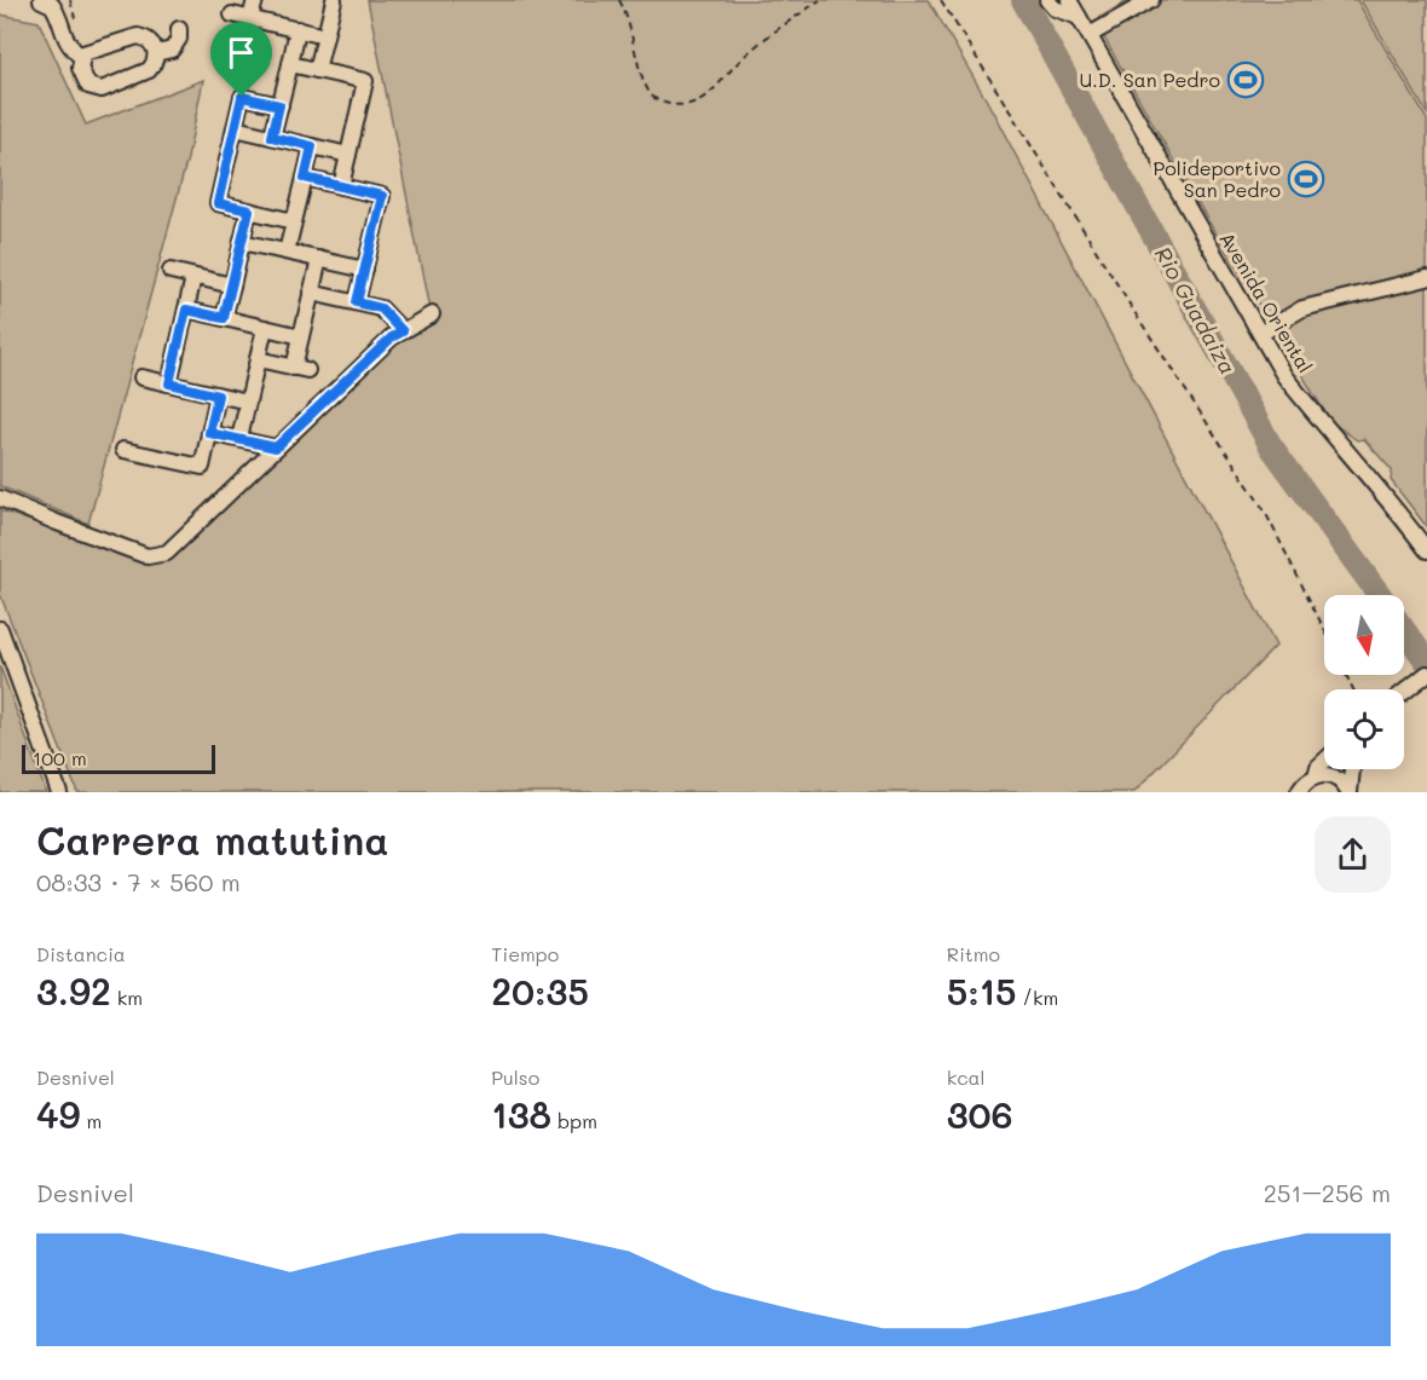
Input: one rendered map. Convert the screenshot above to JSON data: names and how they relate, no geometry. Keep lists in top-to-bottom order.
{
  "streets": {
    "street": ["Avenida Oriental"]
  },
  "water": ["Rio Guadaiza"],
  "places": {
    "sports": ["U.D. San Pedro", "Polideportivo San Pedro"]
  },
  "scale_bar": "100 m",
  "north": "bottom",
  "page": {
    "scale": "100 m",
    "heading": ["Carrera matutina", "08:33 · 7 × 560 m"],
    "stats": [
      ["Distancia", "3.92 km"],
      ["Tiempo", "20:35"],
      ["Ritmo", "5:15 /km"],
      ["Desnivel", "49 m"],
      ["Pulso", "138 bpm"],
      ["kcal", "306"]
    ],
    "chart": ["Desnivel", "251–256 m"]
  }
}
